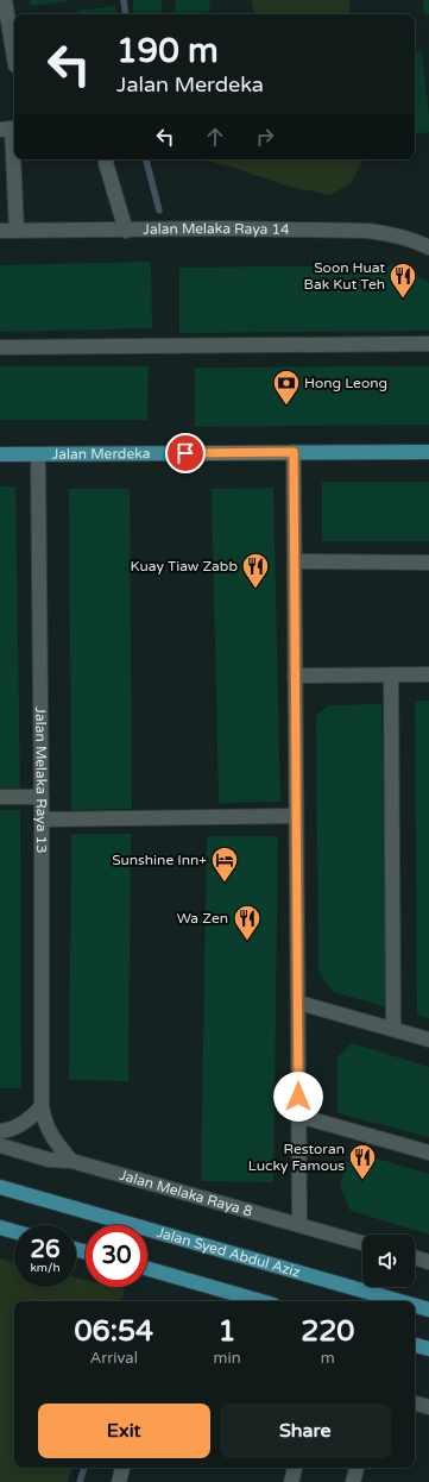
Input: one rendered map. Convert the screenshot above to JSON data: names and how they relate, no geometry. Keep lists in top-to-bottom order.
{
  "streets": {
    "main road": ["Jalan Merdeka", "Jalan Syed Abdul Aziz"],
    "street": ["Jalan Melaka Raya 14", "Jalan Melaka Raya 13", "Jalan Melaka Raya 8"]
  },
  "crossings": [
    ["Jalan Merdeka", "Jalan Melaka Raya 13"],
    ["Jalan Melaka Raya 13", "Jalan Melaka Raya 8"]
  ],
  "places": {
    "restaurant": [
      "Soon Huat Bak Kut Teh",
      "Kuay Tiaw Zabb",
      "Wa Zen",
      "Restoran Lucky Famous"
    ],
    "bank": ["Hong Leong"],
    "hotel": ["Sunshine Inn+"]
  },
  "page": {
    "turn": ["190 m", "Jalan Merdeka"],
    "speed": "26 km/h",
    "limit": "30",
    "eta": [
      "06:54",
      "Arrival",
      "1",
      "min",
      "220",
      "m"
    ],
    "buttons": ["Exit", "Share"]
  }
}
